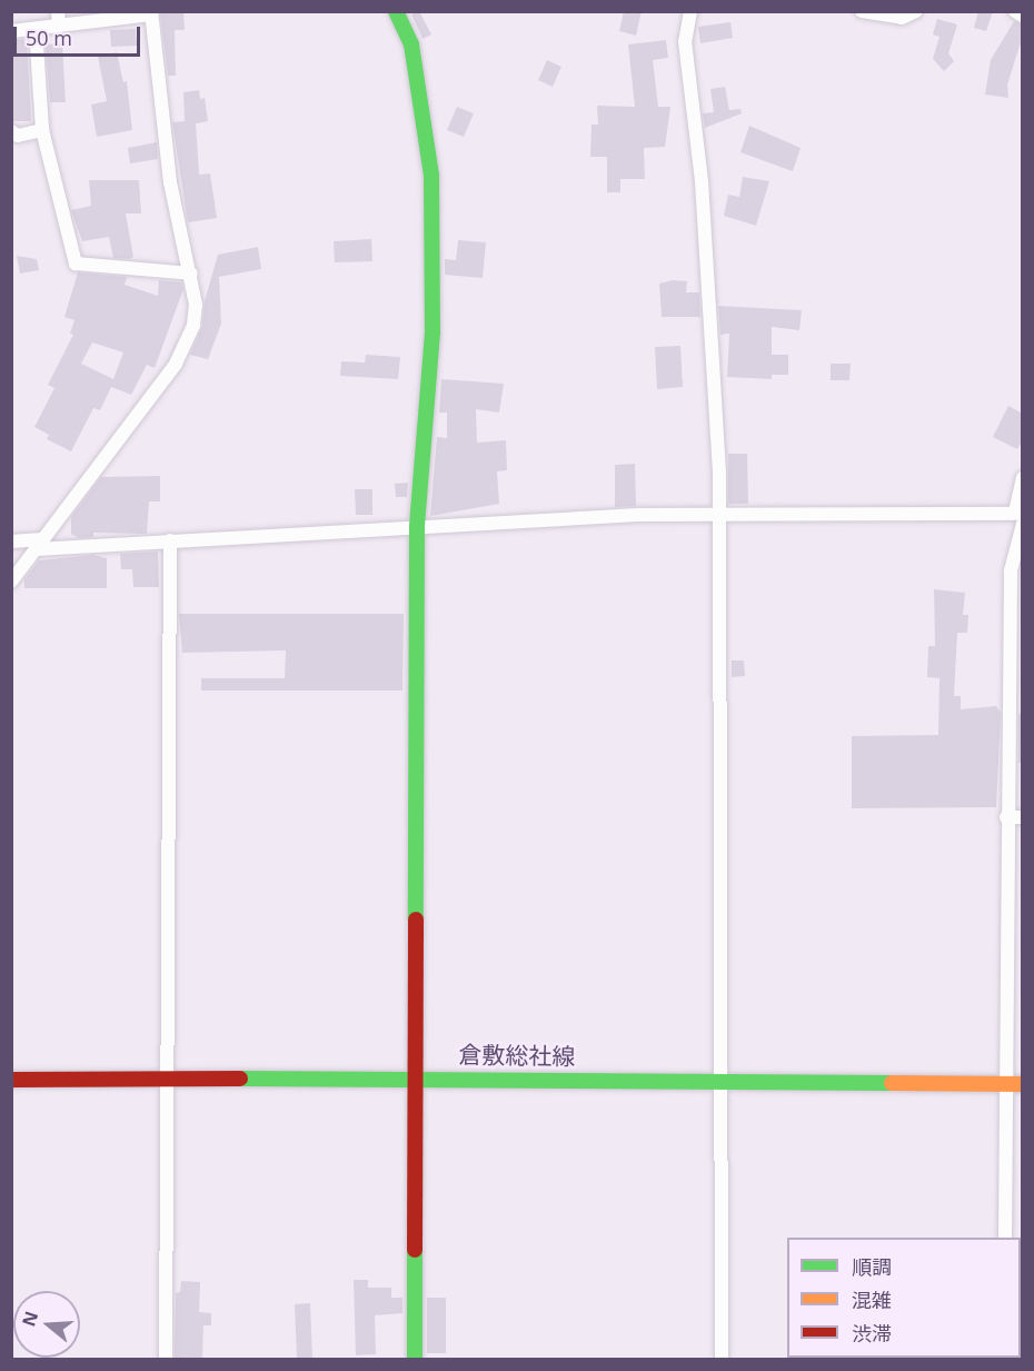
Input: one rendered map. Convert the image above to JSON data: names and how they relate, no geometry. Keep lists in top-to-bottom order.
{
  "streets": {
    "street": ["倉敷総社線"]
  },
  "legend": ["順調", "混雑", "渋滞"],
  "scale_bar": "50 m",
  "north": "left"
}
